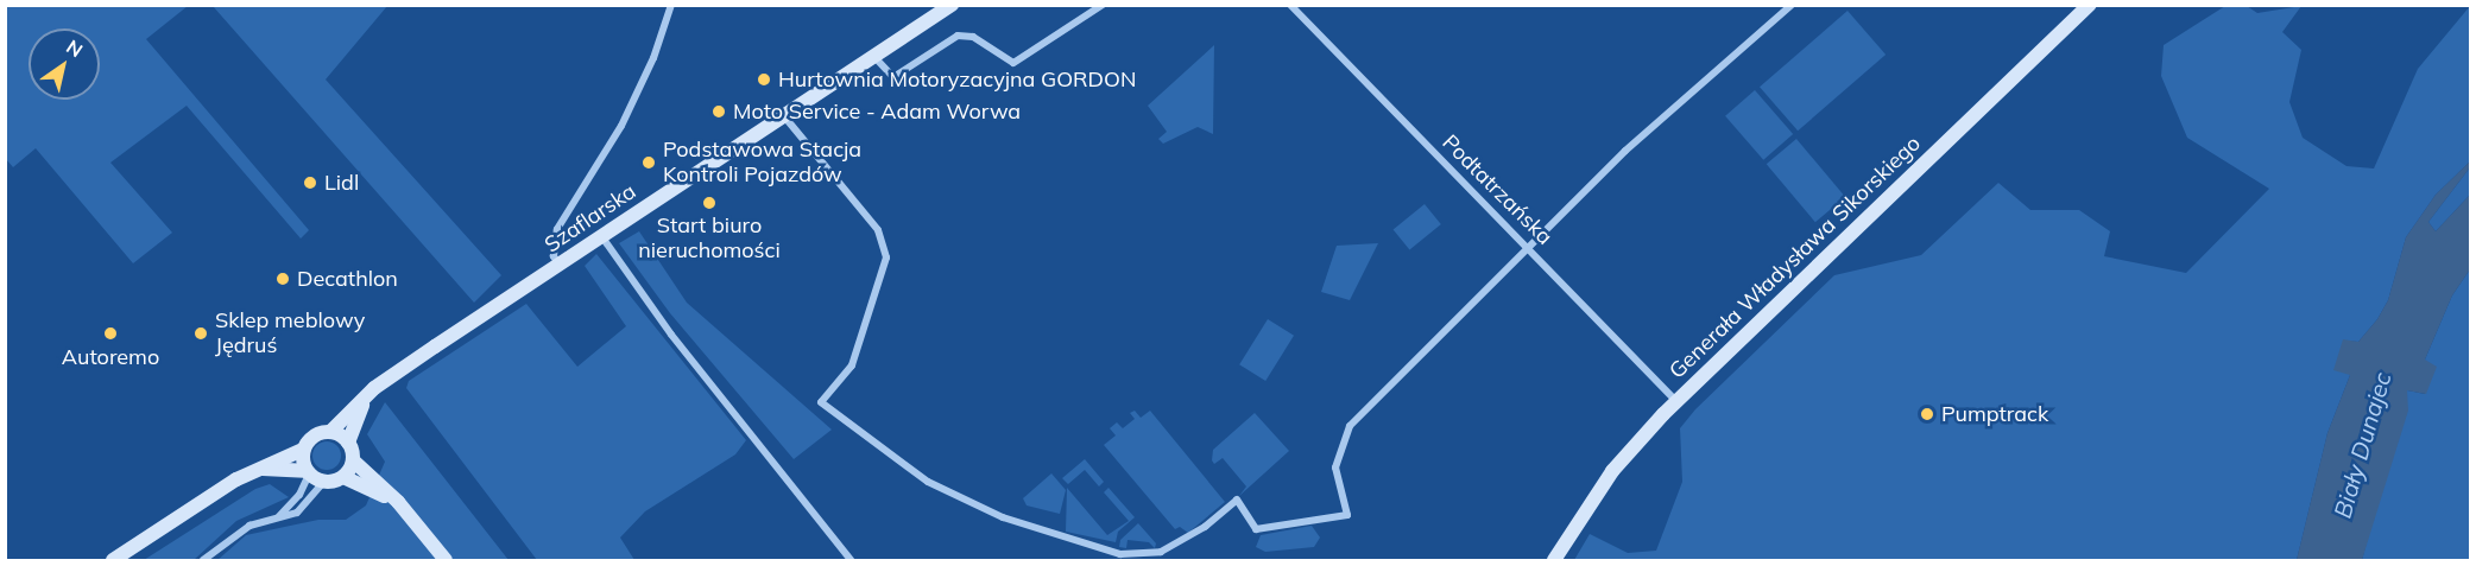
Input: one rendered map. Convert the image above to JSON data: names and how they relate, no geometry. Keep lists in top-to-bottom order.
{
  "streets": {
    "street": ["Podtatrzańska", "Szaflarska", "Generała Władysława Sikorskiego"]
  },
  "crossings": [
    ["Podtatrzańska", "Generała Władysława Sikorskiego"]
  ],
  "water": ["Biały Dunajec"],
  "places": [
    "Hurtownia Motoryzacyjna GORDON",
    "Moto Service - Adam Worwa",
    "Podstawowa Stacja Kontroli Pojazdów",
    "Lidl",
    "Start biuro nieruchomości",
    "Decathlon",
    "Autoremo",
    "Sklep meblowy Jędruś",
    "Pumptrack"
  ],
  "north": "top right"
}
